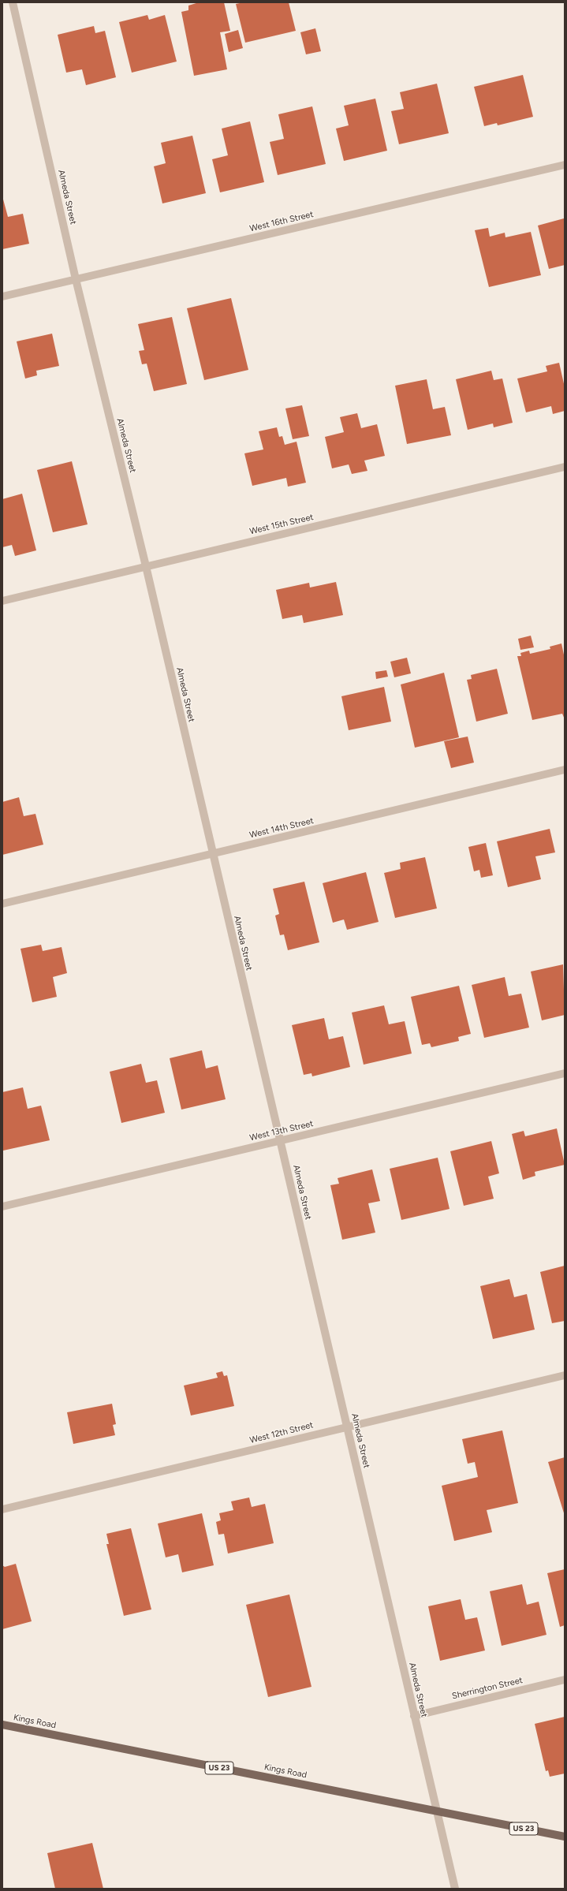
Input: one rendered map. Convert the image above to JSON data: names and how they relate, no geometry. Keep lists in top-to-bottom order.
{
  "streets": {
    "main road": ["Kings Road", "US 23"],
    "street": [
      "Almeda Street",
      "West 16th Street",
      "West 15th Street",
      "West 14th Street",
      "West 13th Street",
      "West 12th Street",
      "Sherrington Street"
    ]
  },
  "crossings": [
    ["Almeda Street", "West 16th Street"],
    ["Almeda Street", "West 15th Street"],
    ["Almeda Street", "West 14th Street"],
    ["Almeda Street", "West 13th Street"],
    ["Almeda Street", "West 12th Street"],
    ["Almeda Street", "Sherrington Street"],
    ["Almeda Street", "Kings Road"]
  ]
}
